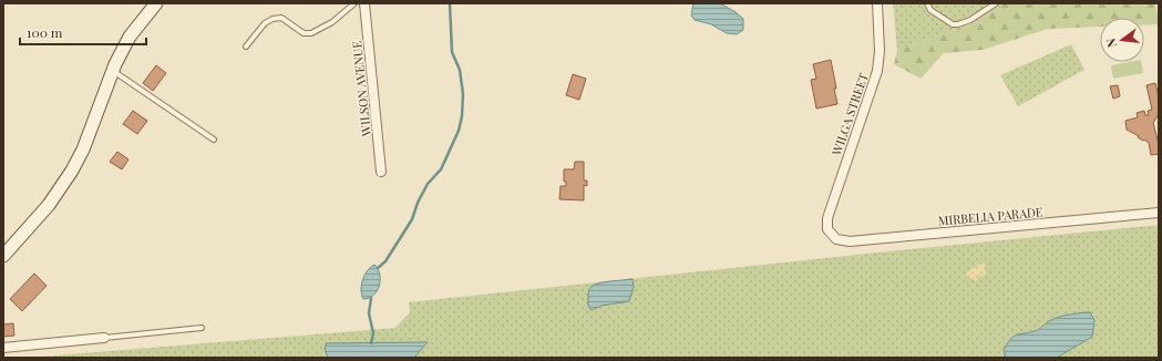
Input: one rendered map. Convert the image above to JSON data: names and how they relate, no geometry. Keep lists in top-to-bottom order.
{
  "streets": {
    "street": ["WILSON AVENUE", "WILGA STREET", "MIRBELIA PARADE"]
  },
  "crossings": [
    ["WILGA STREET", "MIRBELIA PARADE"]
  ],
  "scale_bar": "100 m",
  "north": "left"
}
